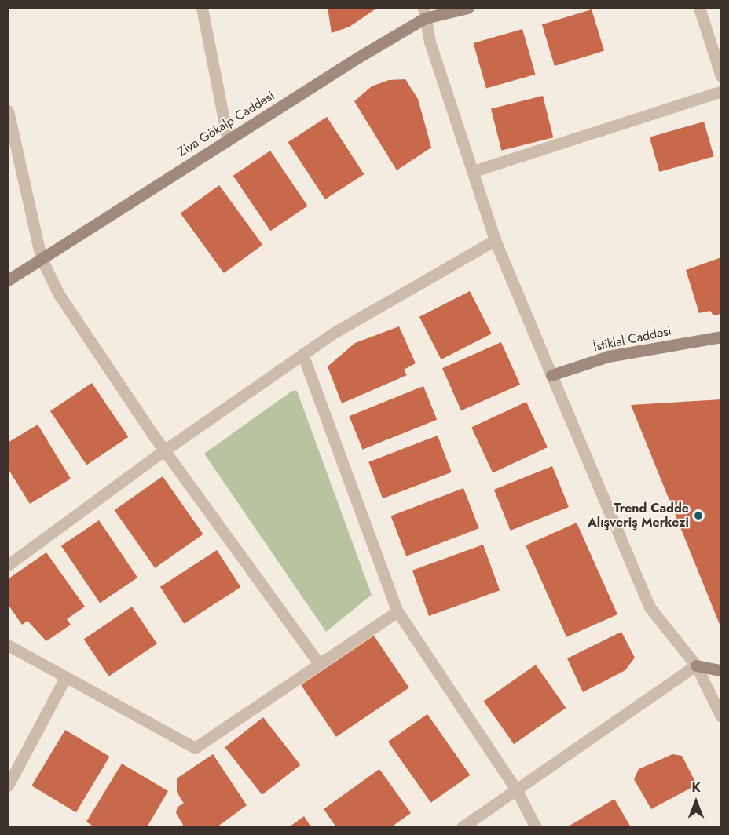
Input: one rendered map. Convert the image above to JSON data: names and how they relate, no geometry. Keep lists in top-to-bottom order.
{
  "streets": {
    "street": ["Ziya Gökalp Caddesi", "İstiklal Caddesi"]
  },
  "places": ["Trend Cadde Alışveriş Merkezi"],
  "north": "top"
}
